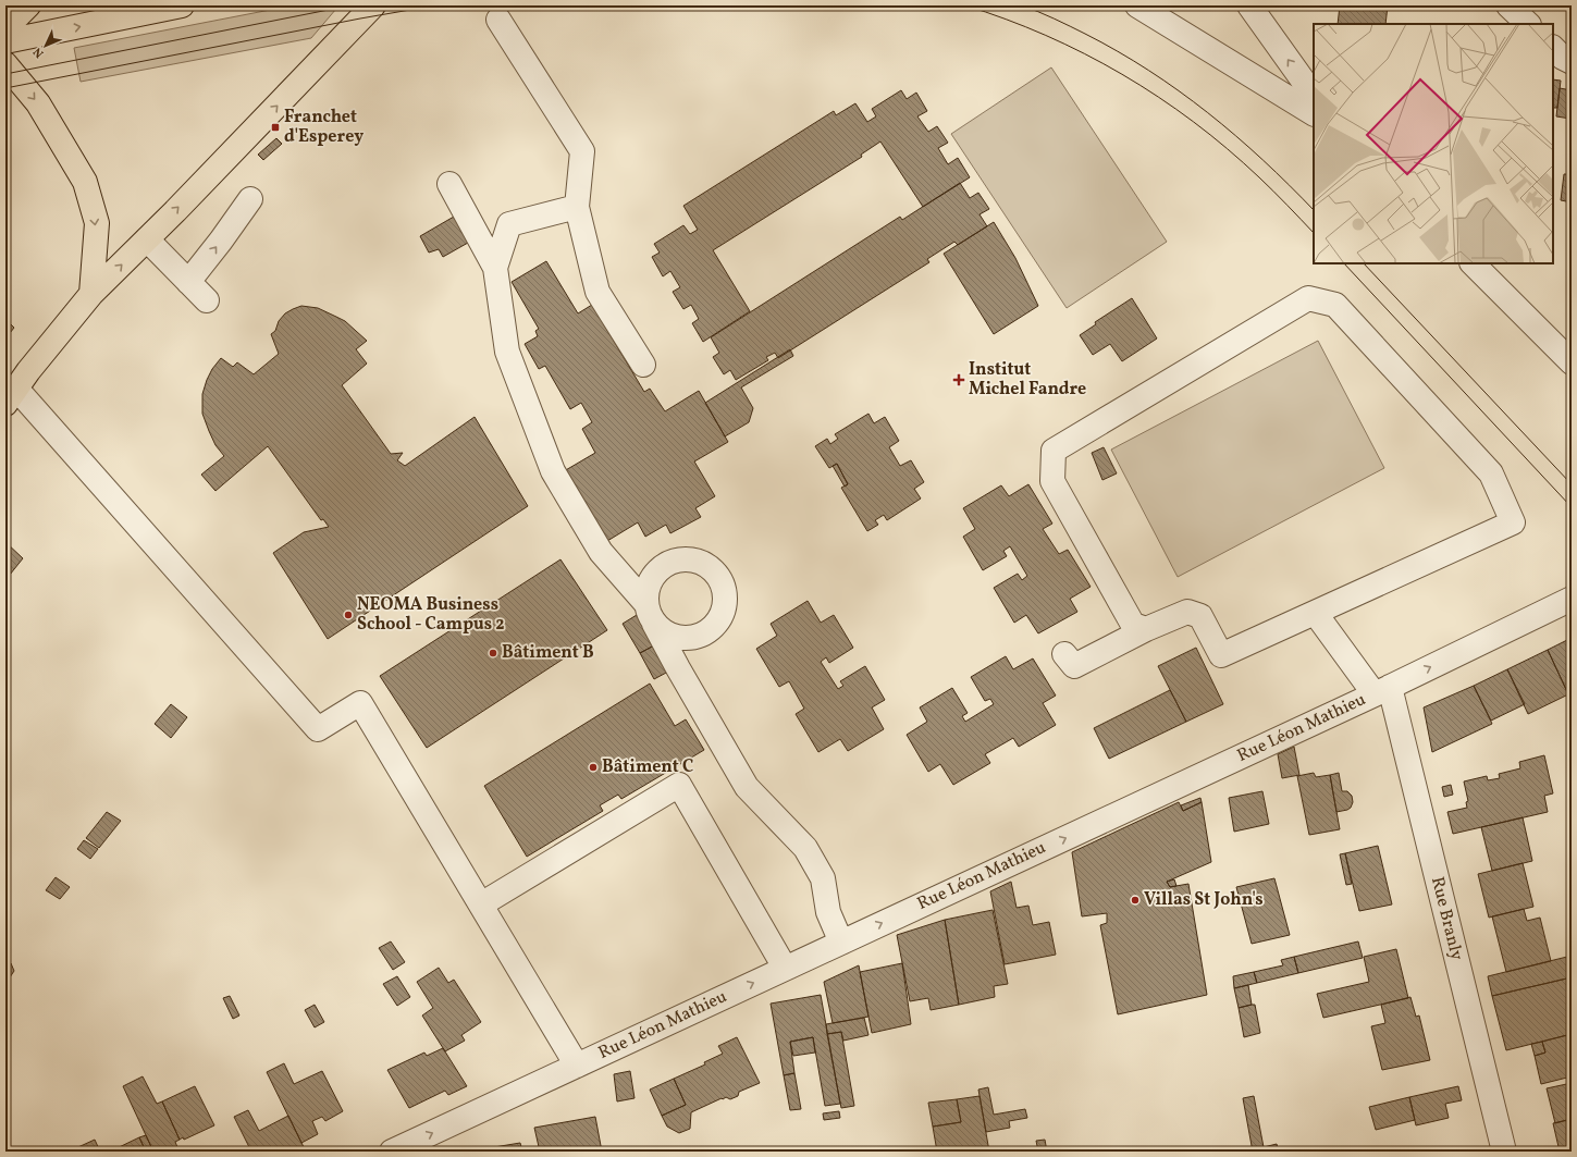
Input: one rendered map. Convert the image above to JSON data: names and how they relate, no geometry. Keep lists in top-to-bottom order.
{
  "streets": {
    "street": ["Rue Léon Mathieu", "Rue Branly"]
  },
  "crossings": [
    ["Rue Léon Mathieu", "Rue Branly"]
  ],
  "one_way": ["Rue Léon Mathieu"],
  "places": {
    "transit": ["Franchet d'Esperey"],
    "health": ["Institut Michel Fandre"],
    "other": [
      "NEOMA Business School - Campus 2",
      "Bâtiment B",
      "Bâtiment C",
      "Villas St John's"
    ]
  },
  "north": "bottom left"
}
